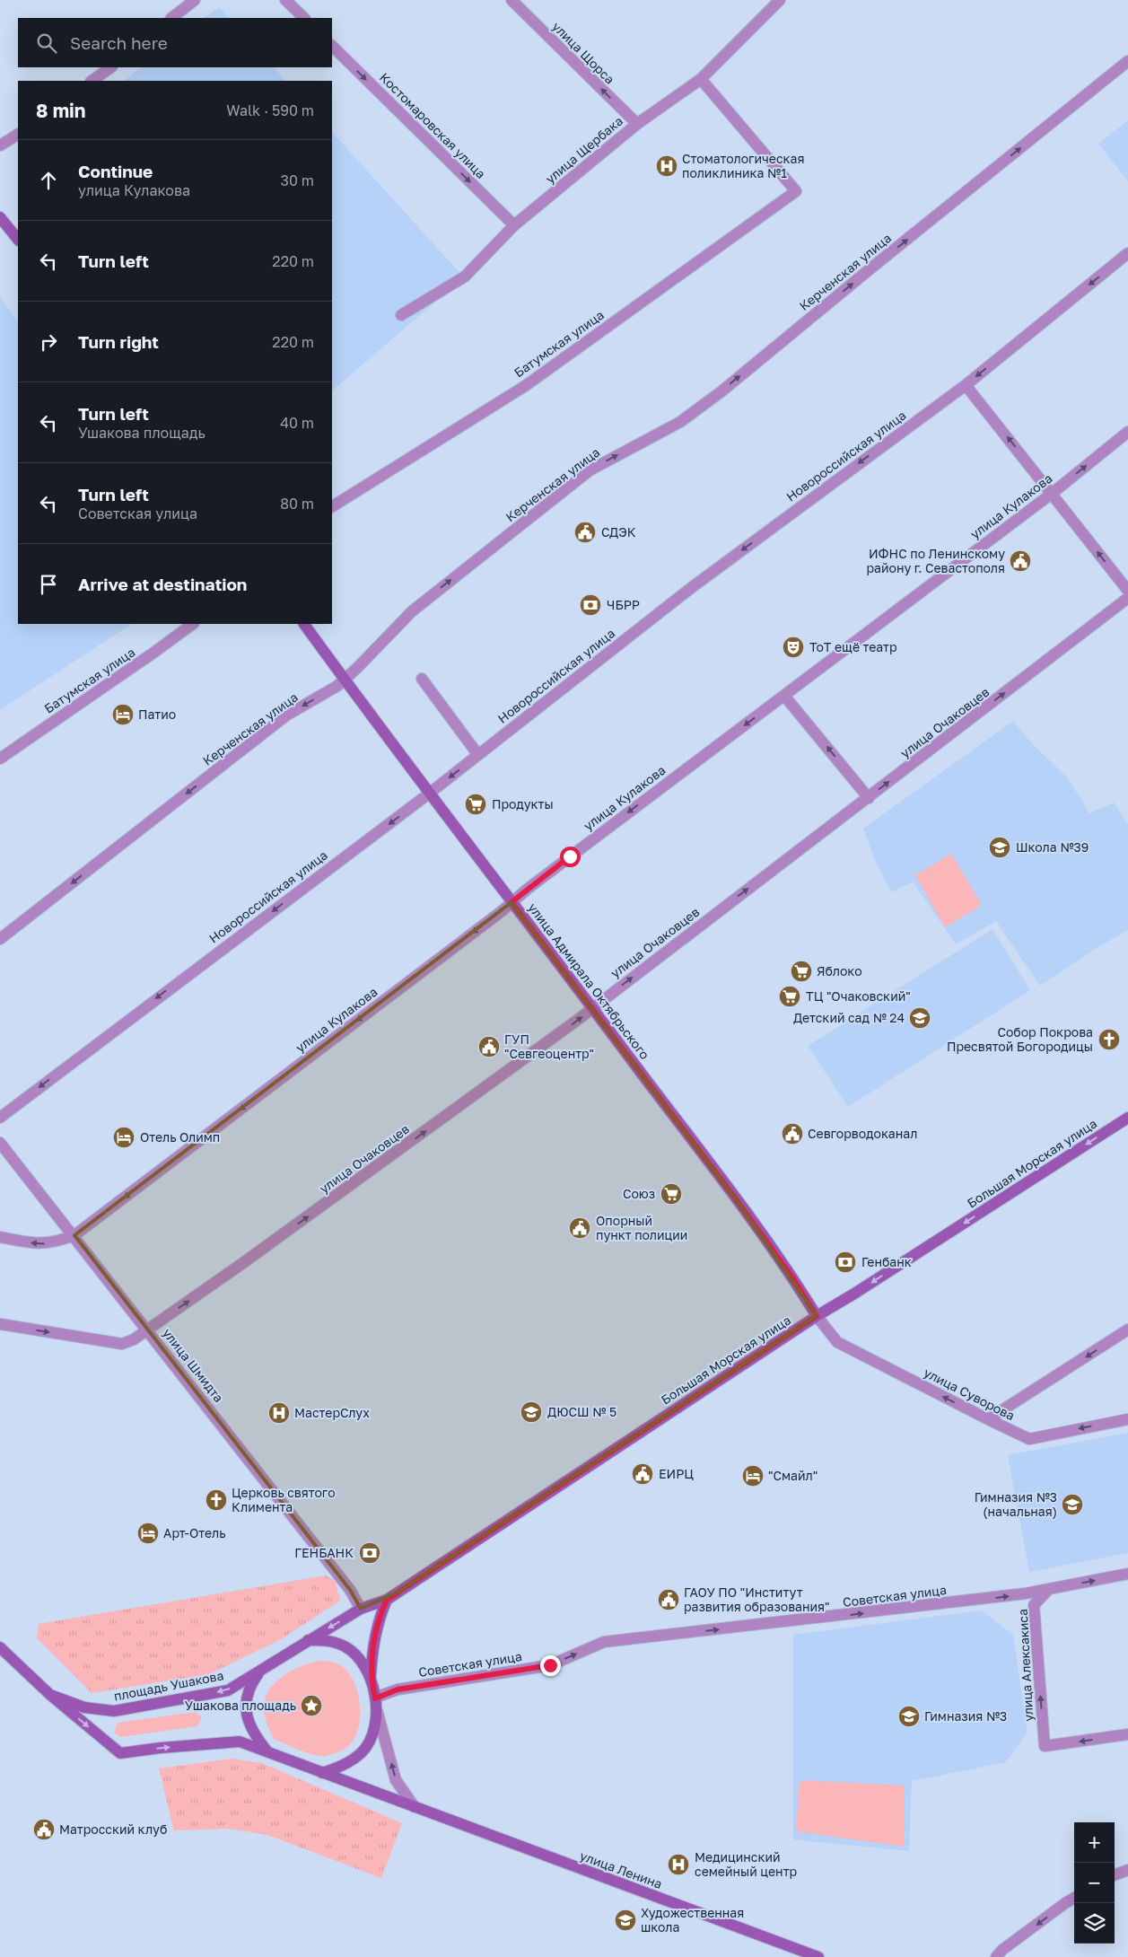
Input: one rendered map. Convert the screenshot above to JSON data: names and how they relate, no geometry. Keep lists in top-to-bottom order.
{
  "streets": {
    "main road": [
      "улица Адмирала Октябрьского",
      "Большая Морская улица",
      "площадь Ушакова",
      "улица Ленина"
    ],
    "street": [
      "улица Щорса",
      "Костомаровская улица",
      "улица Щербака",
      "Керченская улица",
      "Батумская улица",
      "Новороссийская улица",
      "улица Кулакова",
      "улица Очаковцев",
      "улица Шмидта",
      "улица Суворова",
      "Советская улица",
      "улица Алексакиса"
    ]
  },
  "crossings": [
    ["улица Щорса", "улица Щербака"],
    ["Костомаровская улица", "улица Щербака"],
    ["улица Щербака", "Батумская улица"],
    ["Керченская улица", "улица Адмирала Октябрьского"],
    ["Новороссийская улица", "улица Адмирала Октябрьского"],
    ["улица Кулакова", "улица Адмирала Октябрьского"],
    ["улица Кулакова", "улица Шмидта"],
    ["улица Очаковцев", "улица Адмирала Октябрьского"],
    ["улица Очаковцев", "улица Шмидта"],
    ["улица Адмирала Октябрьского", "Большая Морская улица"],
    ["улица Адмирала Октябрьского", "улица Суворова"],
    ["Большая Морская улица", "улица Суворова"],
    ["Советская улица", "улица Алексакиса"],
    ["Советская улица", "площадь Ушакова"]
  ],
  "one_way": [
    "улица Щорса",
    "Костомаровская улица",
    "Новороссийская улица",
    "улица Кулакова",
    "улица Очаковцев",
    "Большая Морская улица",
    "улица Суворова",
    "Советская улица"
  ],
  "places": {
    "hospital": ["Стоматологическая поликлиника №1", "МастерСлух", "Медицинский семейный центр"],
    "public building": [
      "СДЭК",
      "ИФНС по Ленинскому району г. Севастополя",
      "ГУП \"Севгеоцентр\"",
      "Севгорводоканал",
      "Опорный пункт полиции",
      "ЕИРЦ",
      "ГАОУ ПО \"Институт развития образования\"",
      "Матросский клуб"
    ],
    "bank": ["ЧБРР", "Генбанк", "ГЕНБАНК"],
    "theatre": ["ТоТ ещё театр"],
    "hotel": [
      "Патио",
      "Отель Олимп",
      "\"Смайл\"",
      "Арт-Отель"
    ],
    "supermarket": [
      "Продукты",
      "Яблоко",
      "ТЦ \"Очаковский\"",
      "Союз"
    ],
    "school or university": [
      "Школа №39",
      "Детский сад № 24",
      "ДЮСШ № 5",
      "Гимназия №3 (начальная)",
      "Гимназия №3",
      "Художественная школа"
    ],
    "church": ["Собор Покрова Пресвятой Богородицы", "Церковь святого Климента"],
    "place": ["Ушакова площадь"]
  },
  "page": {
    "search": "Search here",
    "heading": ["8 min", "Walk · 590 m"],
    "list": [
      ["Continue", "улица Кулакова", "30 m"],
      ["Turn left", "220 m"],
      ["Turn right", "220 m"],
      ["Turn left", "Ушакова площадь", "40 m"],
      ["Turn left", "Советская улица", "80 m"],
      "Arrive at destination"
    ],
    "map_buttons": ["+", "−"]
  }
}
